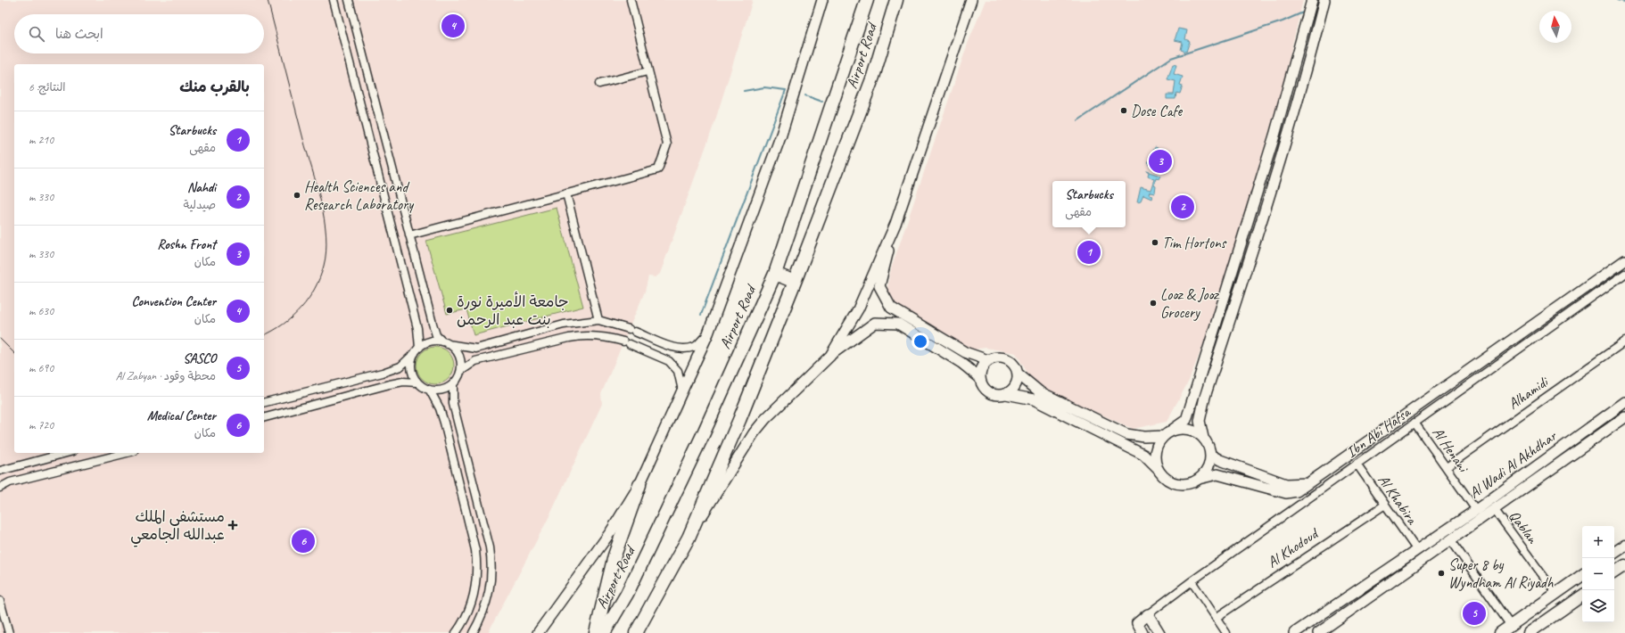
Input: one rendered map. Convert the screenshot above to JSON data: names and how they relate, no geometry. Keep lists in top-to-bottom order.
{
  "streets": {
    "highway": ["Airport Road"],
    "street": [
      "Alhamidi",
      "Ibn Abi Hafsa",
      "Al Henani",
      "Al Wadi Al Akhdhar",
      "Al Khabira",
      "Qablan",
      "Al Khodoud"
    ]
  },
  "crossings": [
    ["Alhamidi", "Al Henani"],
    ["Ibn Abi Hafsa", "Al Henani"],
    ["Ibn Abi Hafsa", "Al Khabira"],
    ["Al Henani", "Al Wadi Al Akhdhar"],
    ["Al Wadi Al Akhdhar", "Al Khabira"],
    ["Al Wadi Al Akhdhar", "Qablan"],
    ["Al Khabira", "Al Khodoud"]
  ],
  "places": {
    "other": [
      "Dose Cafe",
      "Health Sciences and Research Laboratory",
      "Tim Hortons",
      "Looz & Jooz Grocery",
      "جامعة الأميرة نورة بنت عبد الرحمن",
      "Super 8 by Wyndham Al Riyadh"
    ],
    "health": ["مستشفى الملك عبدالله الجامعي"]
  },
  "north": "top",
  "page": {
    "pins": [
      "4",
      "3",
      "2",
      "1",
      "6",
      "5"
    ],
    "search": "ابحث هنا",
    "heading": ["بالقرب منك", "النتائج: 6"],
    "list": [
      {
        "mark": "1",
        "name": "Starbucks",
        "note": "مقهى",
        "value": "210 m"
      },
      {
        "mark": "2",
        "name": "Nahdi",
        "note": "صيدلية",
        "value": "330 m"
      },
      {
        "mark": "3",
        "name": "Roshn Front",
        "note": "مكان",
        "value": "330 m"
      },
      {
        "mark": "4",
        "name": "Convention Center",
        "note": "مكان",
        "value": "630 m"
      },
      {
        "mark": "5",
        "name": "SASCO",
        "note": "محطة وقود · Al Zabyan",
        "value": "690 m"
      },
      {
        "mark": "6",
        "name": "Medical Center",
        "note": "مكان",
        "value": "720 m"
      }
    ],
    "popup": ["Starbucks", "مقهى"],
    "map_buttons": ["+", "−"]
  }
}
